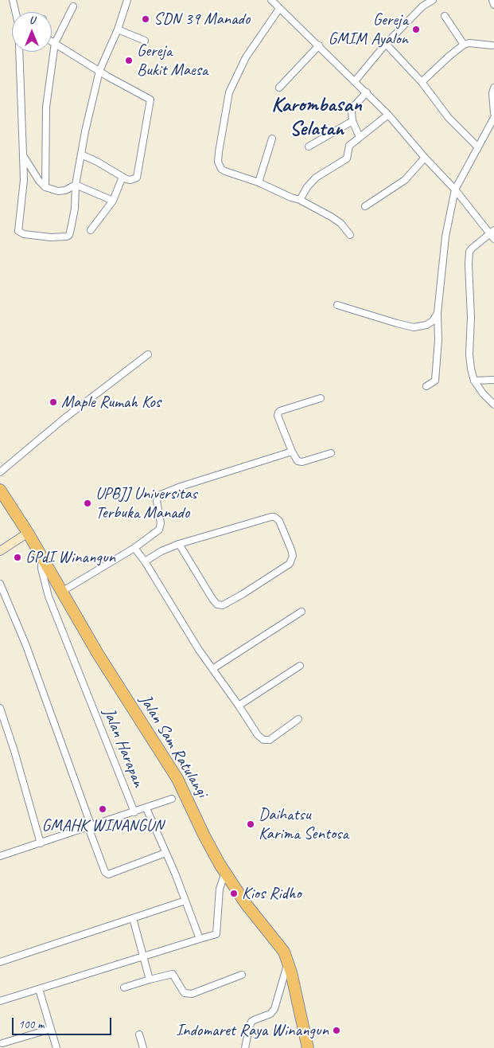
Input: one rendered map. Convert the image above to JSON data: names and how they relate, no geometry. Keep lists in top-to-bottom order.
{
  "streets": {
    "highway": ["Jalan Sam Ratulangi"],
    "street": ["Jalan Harapan"]
  },
  "crossings": [
    ["Jalan Sam Ratulangi", "Jalan Harapan"]
  ],
  "districts": ["Karombasan Selatan"],
  "places": [
    "SDN 39 Manado",
    "Gereja GMIM Ayalon",
    "Gereja Bukit Maesa",
    "Maple Rumah Kos",
    "UPBJJ Universitas Terbuka Manado",
    "GPdI Winangun",
    "GMAHK WINANGUN",
    "Daihatsu Karima Sentosa",
    "Kios Ridho",
    "Indomaret Raya Winangun"
  ],
  "scale_bar": "100 m",
  "north": "top"
}
